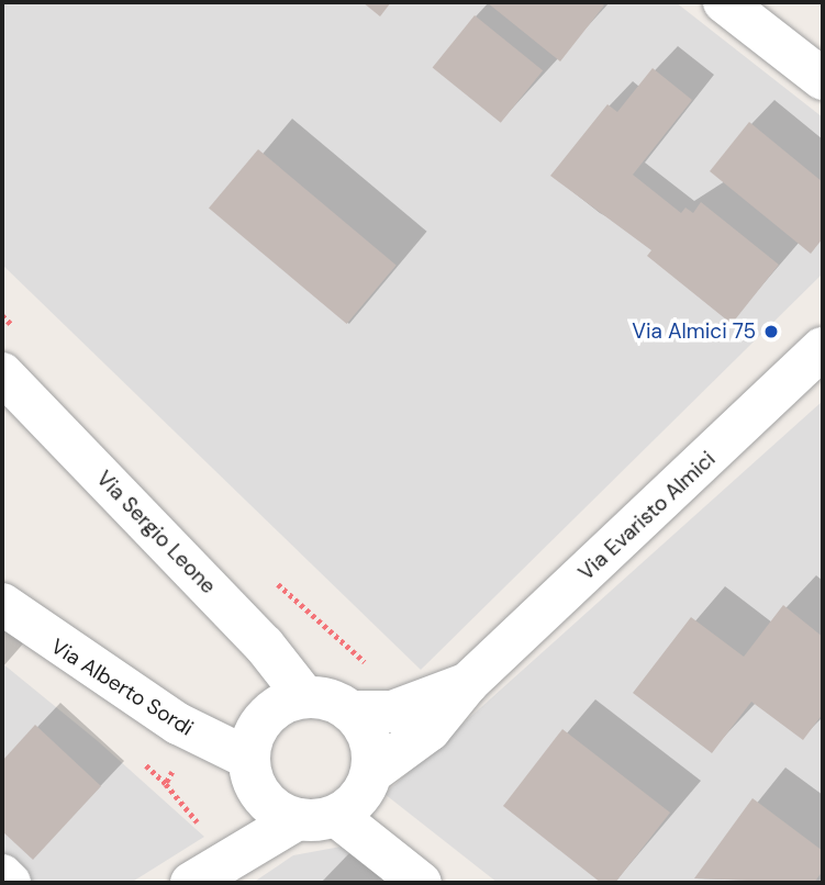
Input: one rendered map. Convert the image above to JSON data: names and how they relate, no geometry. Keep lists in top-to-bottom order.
{
  "streets": {
    "street": ["Via Evaristo Almici", "Via Sergio Leone", "Via Alberto Sordi"]
  },
  "crossings": [
    ["Via Evaristo Almici", "Via Sergio Leone"],
    ["Via Evaristo Almici", "Via Alberto Sordi"],
    ["Via Sergio Leone", "Via Alberto Sordi"]
  ],
  "places": ["Via Almici 75"]
}
